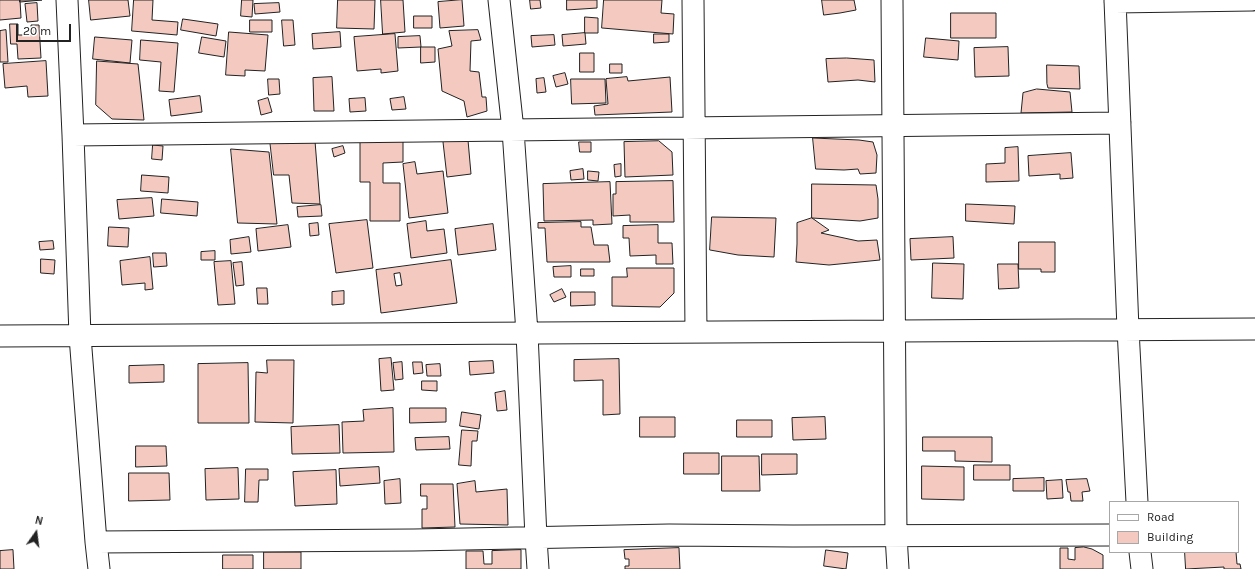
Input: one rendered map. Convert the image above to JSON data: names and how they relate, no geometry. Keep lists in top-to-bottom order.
{
  "legend": ["Road", "Building"],
  "scale_bar": "20 m",
  "north": "top"
}
